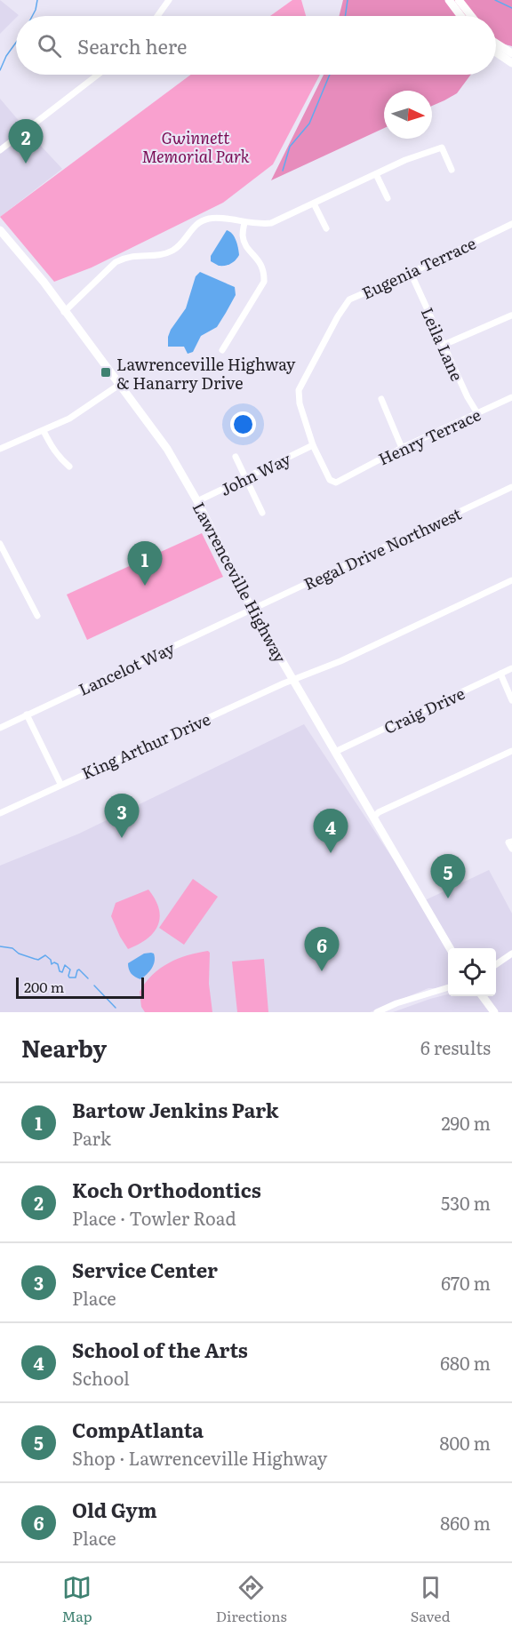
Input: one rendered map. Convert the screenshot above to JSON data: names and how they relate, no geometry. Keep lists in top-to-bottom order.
{
  "streets": {
    "main road": ["Lawrenceville Highway"],
    "street": [
      "Eugenia Terrace",
      "Leila Lane",
      "Henry Terrace",
      "John Way",
      "Regal Drive Northwest",
      "Lancelot Way",
      "Craig Drive",
      "King Arthur Drive"
    ]
  },
  "crossings": [
    ["Eugenia Terrace", "Leila Lane"],
    ["Eugenia Terrace", "Henry Terrace"],
    ["Eugenia Terrace", "John Way"],
    ["Leila Lane", "Henry Terrace"],
    ["John Way", "Lawrenceville Highway"],
    ["Regal Drive Northwest", "Lawrenceville Highway"],
    ["Regal Drive Northwest", "Lancelot Way"],
    ["Lawrenceville Highway", "Lancelot Way"],
    ["Lawrenceville Highway", "Craig Drive"],
    ["Lawrenceville Highway", "King Arthur Drive"]
  ],
  "parks": ["Gwinnett Memorial Park"],
  "places": {
    "transit": ["Lawrenceville Highway & Hanarry Drive"]
  },
  "scale_bar": "200 m",
  "north": "right",
  "page": {
    "search": "Search here",
    "pins": [
      "2",
      "1",
      "3",
      "4",
      "5",
      "6"
    ],
    "scale": "200 m",
    "heading": ["Nearby", "6 results"],
    "list": [
      {
        "mark": "1",
        "name": "Bartow Jenkins Park",
        "note": "Park",
        "value": "290 m"
      },
      {
        "mark": "2",
        "name": "Koch Orthodontics",
        "note": "Place · Towler Road",
        "value": "530 m"
      },
      {
        "mark": "3",
        "name": "Service Center",
        "note": "Place",
        "value": "670 m"
      },
      {
        "mark": "4",
        "name": "School of the Arts",
        "note": "School",
        "value": "680 m"
      },
      {
        "mark": "5",
        "name": "CompAtlanta",
        "note": "Shop · Lawrenceville Highway",
        "value": "800 m"
      },
      {
        "mark": "6",
        "name": "Old Gym",
        "note": "Place",
        "value": "860 m"
      }
    ],
    "nav": ["Map", "Directions", "Saved"]
  }
}
